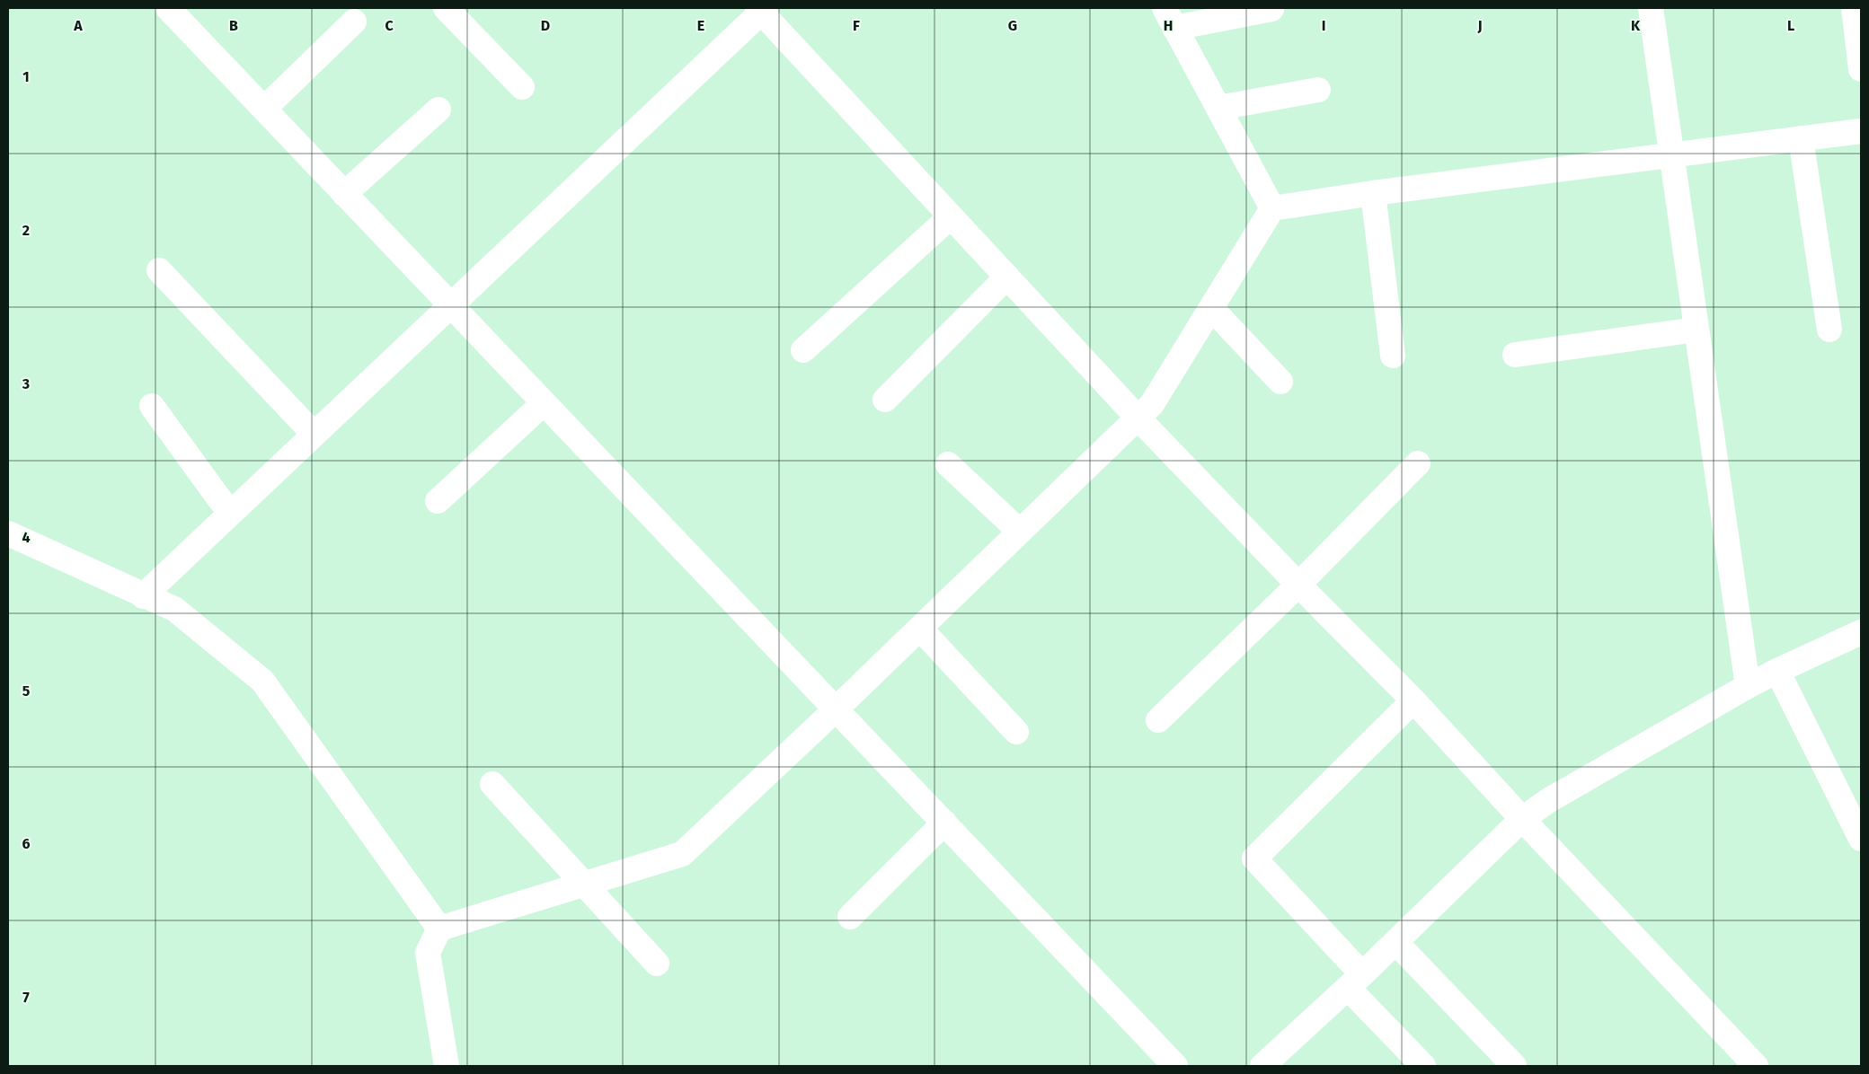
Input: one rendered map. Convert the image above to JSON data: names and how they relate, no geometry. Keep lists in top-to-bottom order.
{
  "grid": {
    "columns": [
      "A",
      "B",
      "C",
      "D",
      "E",
      "F",
      "G",
      "H",
      "I",
      "J",
      "K",
      "L"
    ],
    "rows": [
      "1",
      "2",
      "3",
      "4",
      "5",
      "6",
      "7"
    ]
  }
}
